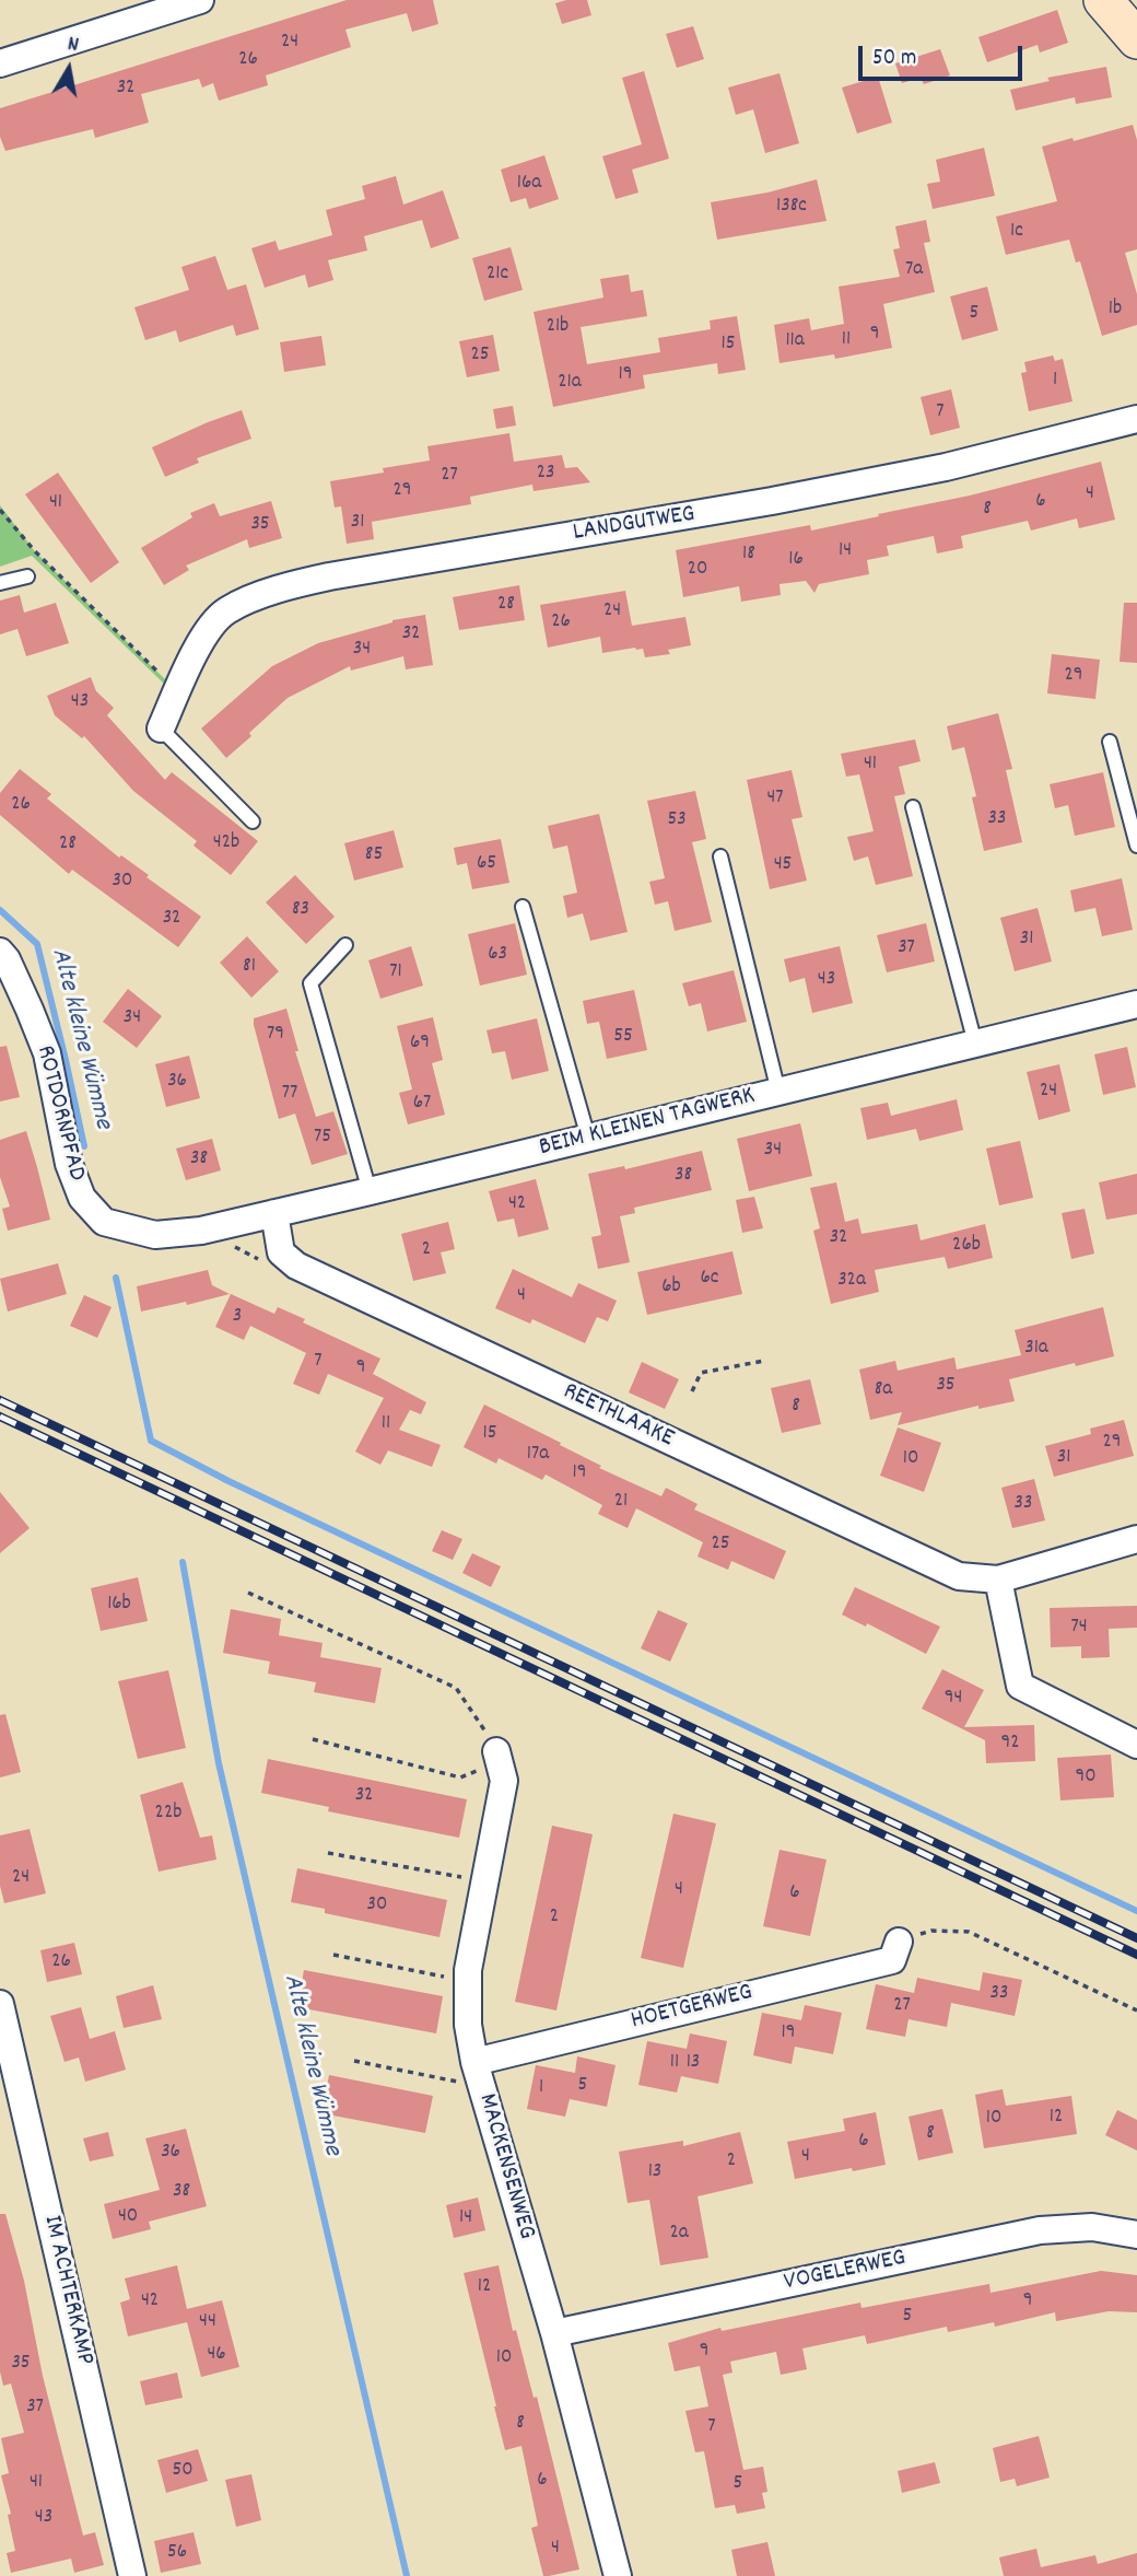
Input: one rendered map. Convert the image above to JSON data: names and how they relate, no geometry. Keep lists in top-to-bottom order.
{
  "streets": {
    "street": [
      "LANDGUTWEG",
      "ROTDORNPFAD",
      "BEIM KLEINEN TAGWERK",
      "REETHLAAKE",
      "HOETGERWEG",
      "MACKENSENWEG",
      "VOGELERWEG",
      "IM ACHTERKAMP"
    ]
  },
  "crossings": [
    ["ROTDORNPFAD", "BEIM KLEINEN TAGWERK"],
    ["HOETGERWEG", "MACKENSENWEG"],
    ["MACKENSENWEG", "VOGELERWEG"]
  ],
  "water": ["Alte kleine Wümme"],
  "house_numbers": [
    "24",
    "26",
    "32",
    "16a",
    "138c",
    "1c",
    "7a",
    "21c",
    "1b",
    "5",
    "21b",
    "9",
    "11",
    "11a",
    "15",
    "25",
    "19",
    "1",
    "21a",
    "7",
    "23",
    "27",
    "29",
    "4",
    "6",
    "41",
    "8",
    "31",
    "35",
    "14",
    "18",
    "16",
    "20",
    "28",
    "24",
    "26",
    "32",
    "34",
    "29",
    "43",
    "41",
    "47",
    "26",
    "33",
    "53",
    "42b",
    "28",
    "85",
    "65",
    "45",
    "30",
    "83",
    "32",
    "31",
    "37",
    "63",
    "81",
    "71",
    "43",
    "34",
    "79",
    "55",
    "69",
    "36",
    "24",
    "77",
    "67",
    "75",
    "34",
    "38",
    "38",
    "42",
    "32",
    "26b",
    "2",
    "6c",
    "32a",
    "6b",
    "4",
    "3",
    "31a",
    "7",
    "9",
    "35",
    "8a",
    "8",
    "11",
    "15",
    "29",
    "17a",
    "31",
    "10",
    "19",
    "21",
    "33",
    "25",
    "16b",
    "74",
    "94",
    "92",
    "90",
    "32",
    "22b",
    "24",
    "4",
    "6",
    "30",
    "2",
    "26",
    "33",
    "27",
    "19",
    "11",
    "13",
    "5",
    "1",
    "12",
    "10",
    "8",
    "6",
    "36",
    "4",
    "2",
    "13",
    "38",
    "40",
    "14",
    "2a",
    "12",
    "42",
    "9",
    "5",
    "44",
    "9",
    "46",
    "10",
    "35",
    "37",
    "8",
    "7",
    "50",
    "6",
    "41",
    "5",
    "43",
    "4",
    "56"
  ],
  "scale_bar": "50 m",
  "north": "top"
}
